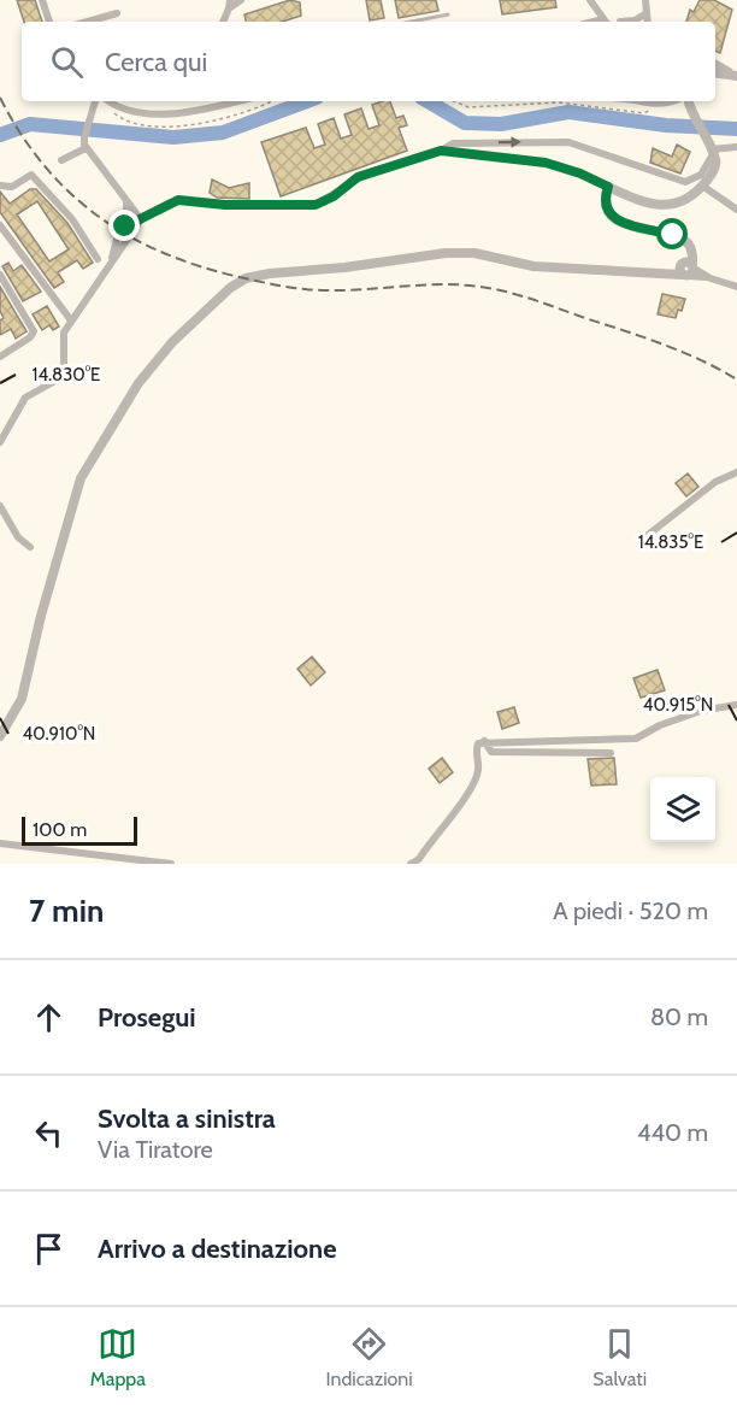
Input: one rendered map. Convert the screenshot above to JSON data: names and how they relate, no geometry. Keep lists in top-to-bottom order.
{
  "scale_bar": "100 m",
  "page": {
    "search": "Cerca qui",
    "scale": "100 m",
    "heading": ["7 min", "A piedi · 520 m"],
    "list": [
      ["Prosegui", "80 m"],
      ["Svolta a sinistra", "Via Tiratore", "440 m"],
      "Arrivo a destinazione"
    ],
    "nav": ["Mappa", "Indicazioni", "Salvati"]
  },
  "coordinates": [
    "14.830°E",
    "14.835°E",
    "40.915°N",
    "40.910°N"
  ]
}
